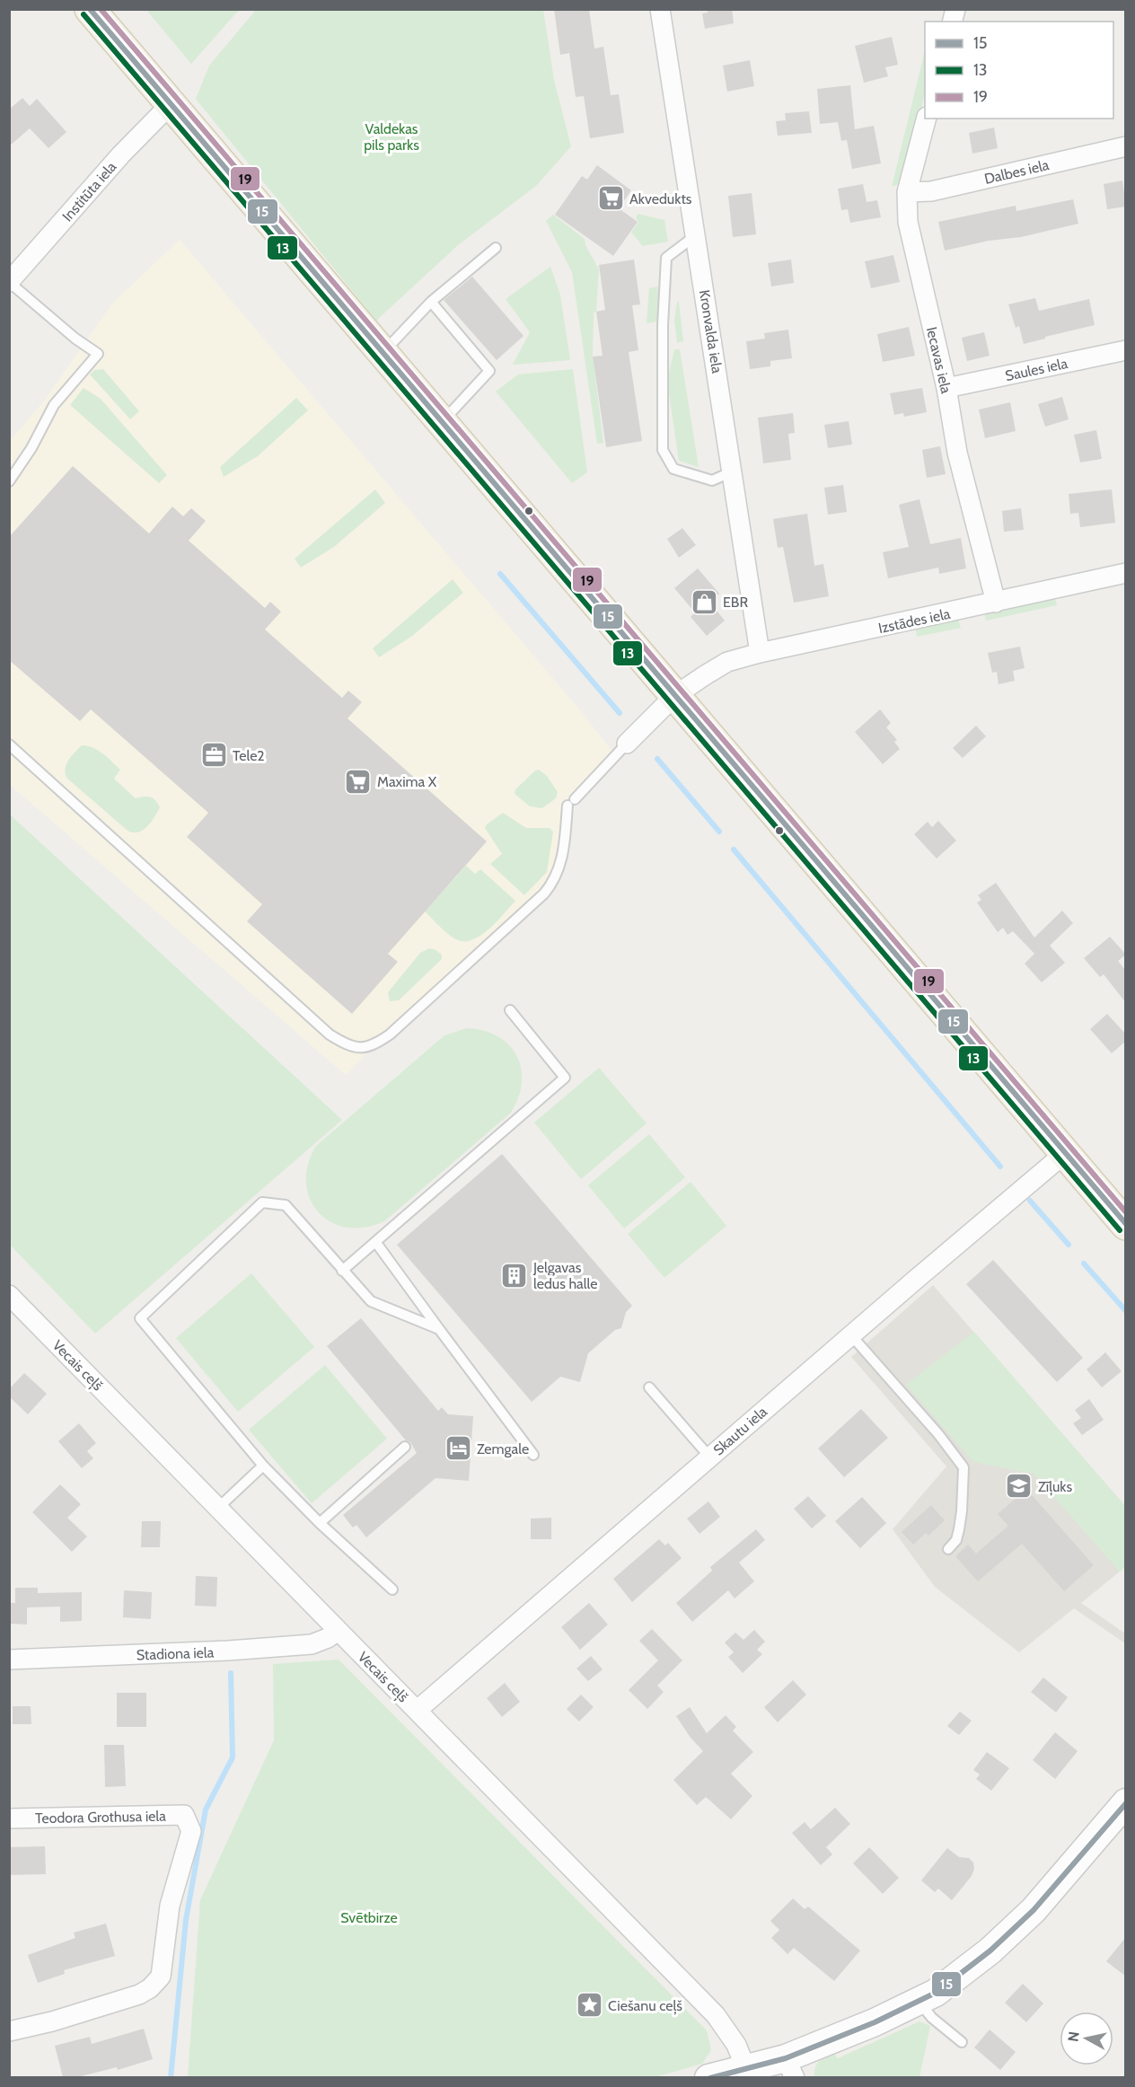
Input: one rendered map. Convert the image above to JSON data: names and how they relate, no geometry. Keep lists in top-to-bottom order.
{
  "streets": {
    "street": [
      "Dalbes iela",
      "Institūta iela",
      "Kronvalda iela",
      "Iecavas iela",
      "Saules iela",
      "Izstādes iela",
      "Vecais ceļš",
      "Skautu iela",
      "Stadiona iela",
      "Teodora Grothusa iela"
    ]
  },
  "crossings": [
    ["Dalbes iela", "Iecavas iela"],
    ["Kronvalda iela", "Izstādes iela"],
    ["Iecavas iela", "Saules iela"],
    ["Iecavas iela", "Izstādes iela"],
    ["Vecais ceļš", "Skautu iela"],
    ["Vecais ceļš", "Stadiona iela"]
  ],
  "parks": ["Valdekas pils parks", "Svētbirze"],
  "places": {
    "supermarket": ["Akvedukts", "Maxima X"],
    "shop": ["EBR"],
    "office": ["Tele2"],
    "building": ["Jelgavas ledus halle"],
    "hotel": ["Zemgale"],
    "school or university": ["Zīļuks"],
    "place": ["Ciešanu ceļš"]
  },
  "lines": ["transit line 15", "transit line 19", "transit line 13"],
  "legend": ["15", "13", "19"],
  "north": "left"
}
